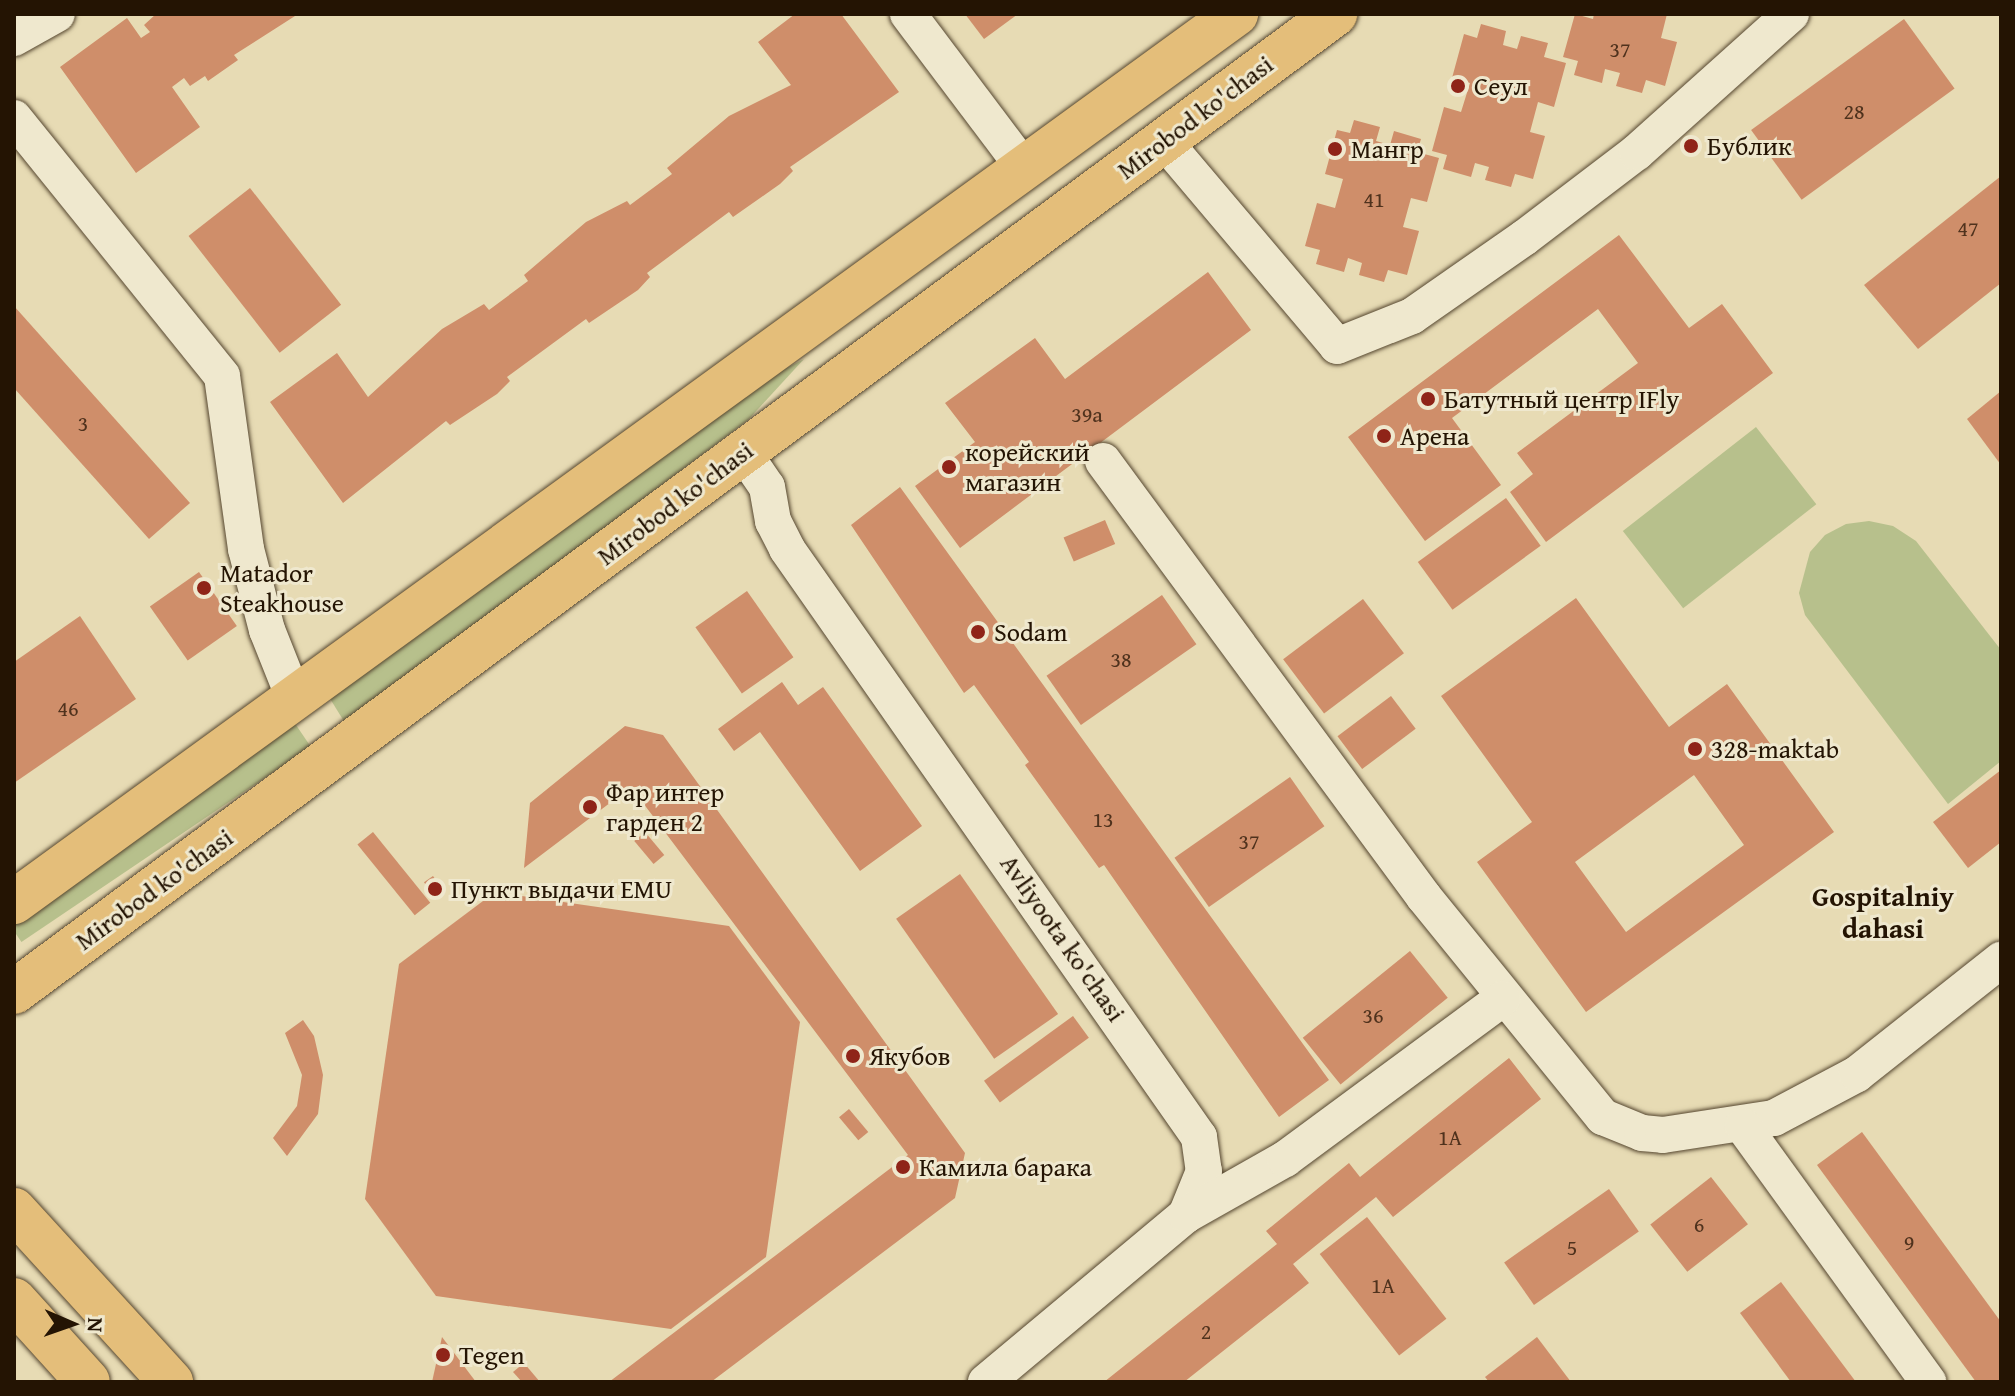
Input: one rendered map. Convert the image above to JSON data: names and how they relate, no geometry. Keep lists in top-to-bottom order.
{
  "streets": {
    "main road": ["Mirobod ko'chasi"],
    "street": ["Avliyoota ko'chasi"]
  },
  "crossings": [
    ["Mirobod ko'chasi", "Avliyoota ko'chasi"]
  ],
  "districts": ["Gospitalniy dahasi"],
  "places": [
    "Сеул",
    "Бублик",
    "Мангр",
    "Батутный центр IFly",
    "Арена",
    "корейский магазин",
    "Matador Steakhouse",
    "Sodam",
    "328-maktab",
    "Фар интер гарден 2",
    "Пункт выдачи EMU",
    "Якубов",
    "Камила барака",
    "Tegen"
  ],
  "house_numbers": [
    "37",
    "28",
    "41",
    "47",
    "39а",
    "3",
    "38",
    "46",
    "13",
    "37",
    "36",
    "1А",
    "6",
    "9",
    "5",
    "1А",
    "2"
  ],
  "north": "right"
}
